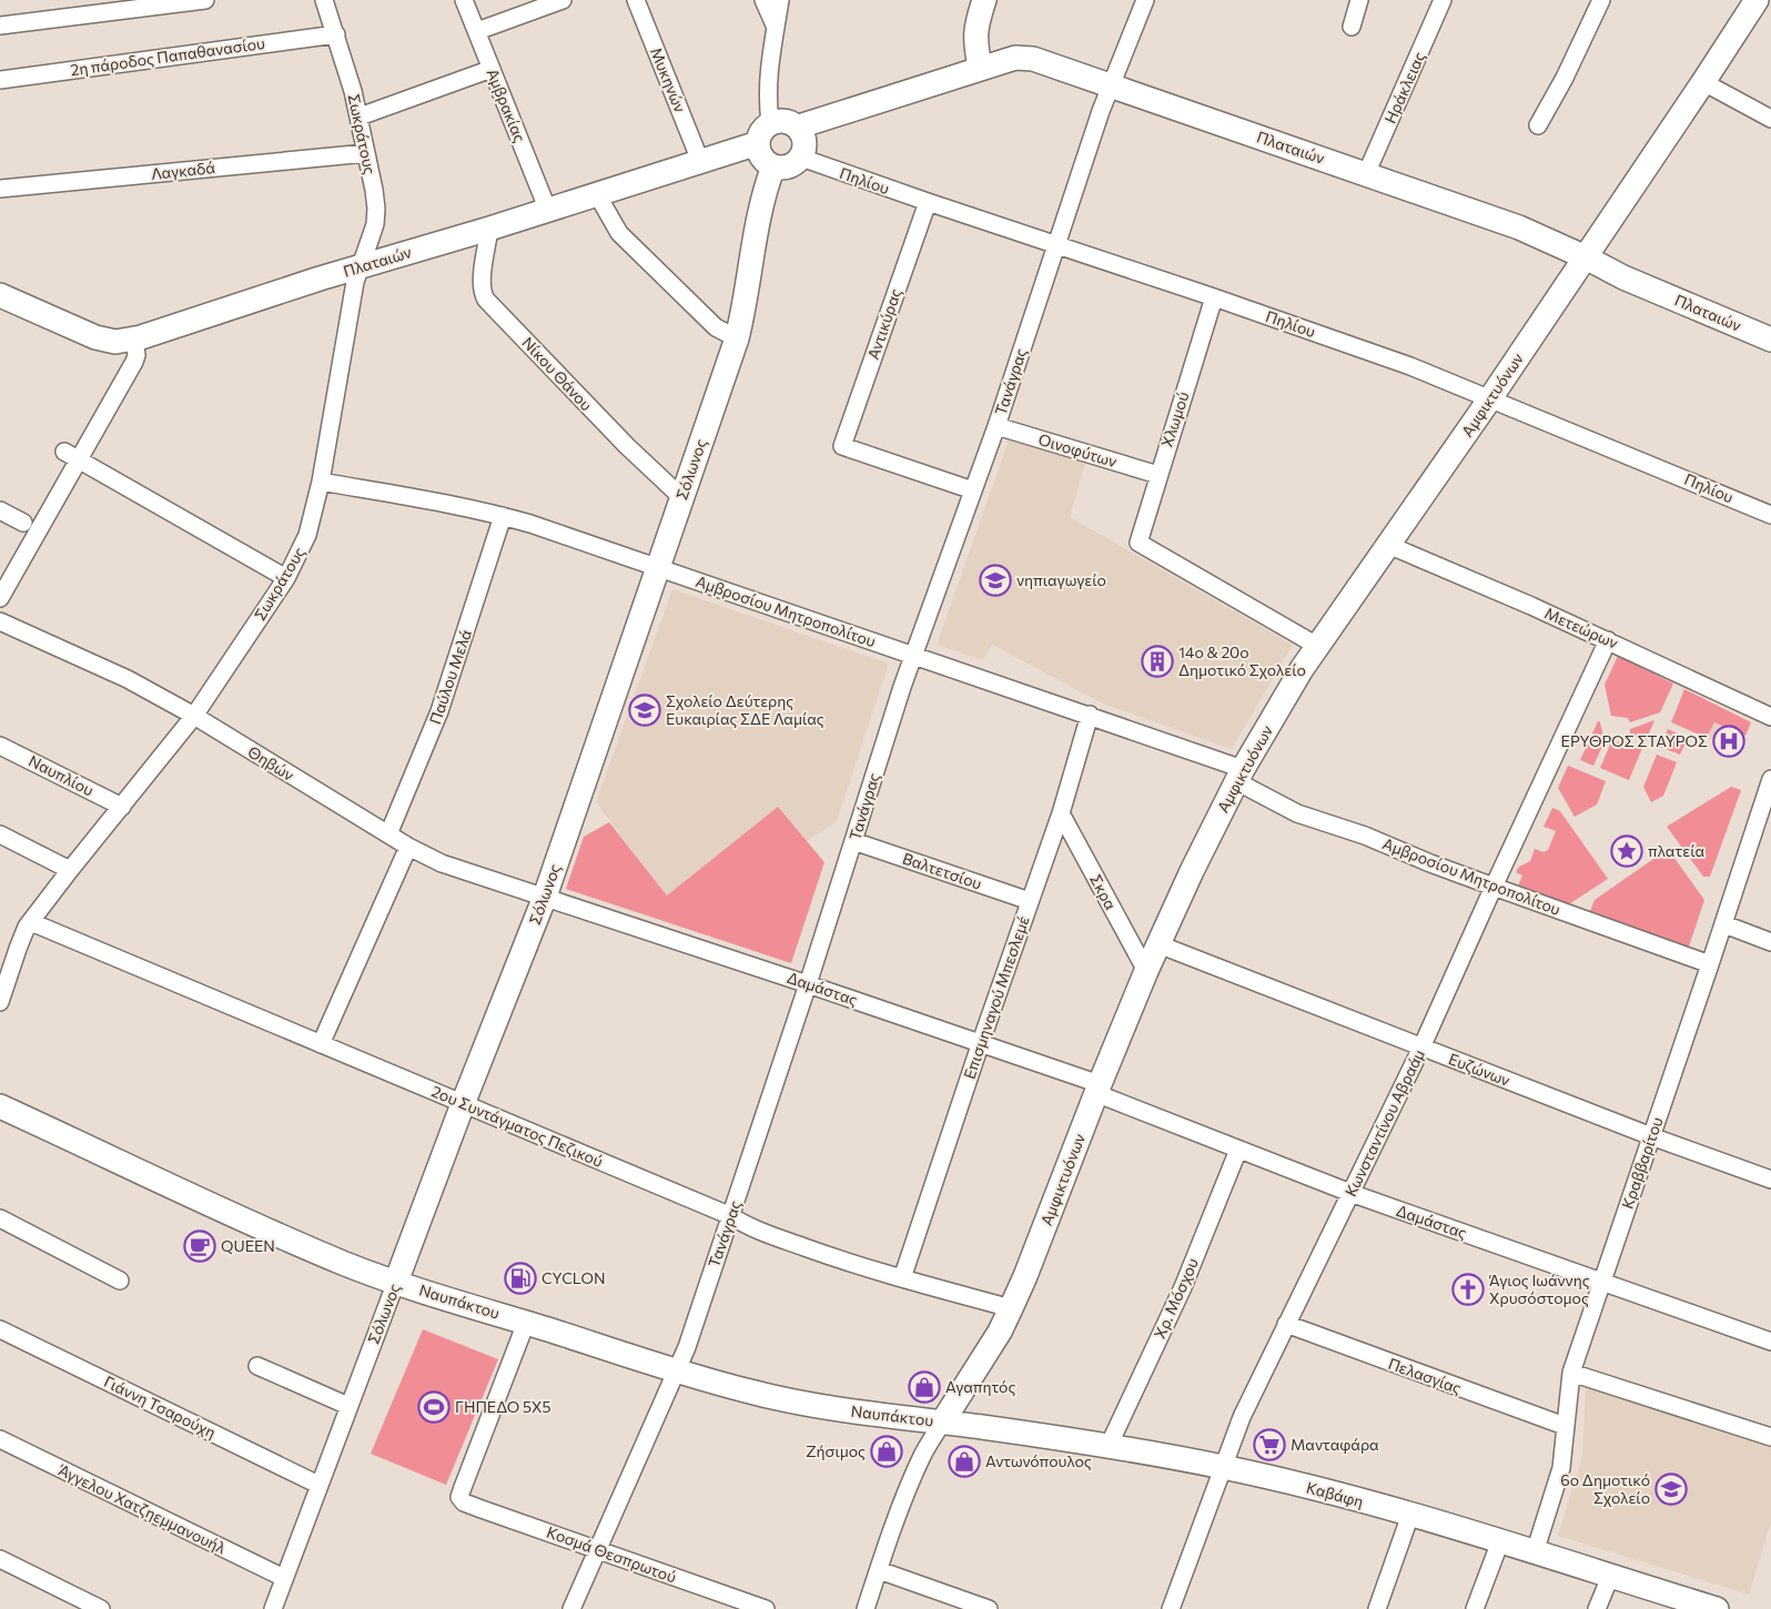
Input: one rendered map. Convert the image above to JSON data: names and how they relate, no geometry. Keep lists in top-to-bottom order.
{
  "streets": {
    "street": [
      "2η πάροδος Παπαθανασίου",
      "Μυκηνών",
      "Ηράκλειας",
      "Αμβρακίας",
      "Σωκράτους",
      "Πλαταιών",
      "Λαγκαδά",
      "Πηλίου",
      "Αντικύρας",
      "Νίκου Θάνου",
      "Τανάγρας",
      "Αμφικτυόνων",
      "Χλωμού",
      "Οινοφύτων",
      "Σόλωνος",
      "Αμβροσίου Μητροπολίτου",
      "Μετεώρων",
      "Παύλου Μελά",
      "Θηβών",
      "Ναυπλίου",
      "Βαλτετσίου",
      "Σκρα",
      "Δαμάστας",
      "Επισμηναγού Μπεσλεμέ",
      "Ευζώνων",
      "Κωνσταντίνου Αβραάμ",
      "2ου Συντάγματος Πεζικού",
      "Κραββαρίτου",
      "Χρ. Μόσχου",
      "Ναυπάκτου",
      "Πελασγίας",
      "Γιάννη Τσαρούχη",
      "Καβάφη",
      "Άγγελου Χατζηεμμανουήλ",
      "Κοσμά Θεσπρωτού"
    ]
  },
  "crossings": [
    ["2η πάροδος Παπαθανασίου", "Σωκράτους"],
    ["Μυκηνών", "Πλαταιών"],
    ["Ηράκλειας", "Πλαταιών"],
    ["Αμβρακίας", "Πλαταιών"],
    ["Σωκράτους", "Πλαταιών"],
    ["Σωκράτους", "Λαγκαδά"],
    ["Σωκράτους", "Αμβροσίου Μητροπολίτου"],
    ["Σωκράτους", "Θηβών"],
    ["Σωκράτους", "Ναυπλίου"],
    ["Σωκράτους", "2ου Συντάγματος Πεζικού"],
    ["Πλαταιών", "Πηλίου"],
    ["Πλαταιών", "Νίκου Θάνου"],
    ["Πλαταιών", "Τανάγρας"],
    ["Πλαταιών", "Αμφικτυόνων"],
    ["Πλαταιών", "Σόλωνος"],
    ["Πηλίου", "Αντικύρας"],
    ["Πηλίου", "Τανάγρας"],
    ["Πηλίου", "Αμφικτυόνων"],
    ["Πηλίου", "Χλωμού"],
    ["Πηλίου", "Σόλωνος"],
    ["Αντικύρας", "Τανάγρας"],
    ["Νίκου Θάνου", "Σόλωνος"],
    ["Τανάγρας", "Οινοφύτων"],
    ["Τανάγρας", "Αμβροσίου Μητροπολίτου"],
    ["Τανάγρας", "Βαλτετσίου"],
    ["Τανάγρας", "Δαμάστας"],
    ["Τανάγρας", "2ου Συντάγματος Πεζικού"],
    ["Τανάγρας", "Ναυπάκτου"],
    ["Τανάγρας", "Κοσμά Θεσπρωτού"],
    ["Αμφικτυόνων", "Χλωμού"],
    ["Αμφικτυόνων", "Αμβροσίου Μητροπολίτου"],
    ["Αμφικτυόνων", "Μετεώρων"],
    ["Αμφικτυόνων", "Σκρα"],
    ["Αμφικτυόνων", "Δαμάστας"],
    ["Αμφικτυόνων", "Ευζώνων"],
    ["Αμφικτυόνων", "2ου Συντάγματος Πεζικού"],
    ["Αμφικτυόνων", "Ναυπάκτου"],
    ["Αμφικτυόνων", "Καβάφη"],
    ["Χλωμού", "Οινοφύτων"],
    ["Σόλωνος", "Αμβροσίου Μητροπολίτου"],
    ["Σόλωνος", "Θηβών"],
    ["Σόλωνος", "Δαμάστας"],
    ["Σόλωνος", "2ου Συντάγματος Πεζικού"],
    ["Σόλωνος", "Ναυπάκτου"],
    ["Σόλωνος", "Γιάννη Τσαρούχη"],
    ["Σόλωνος", "Άγγελου Χατζηεμμανουήλ"],
    ["Αμβροσίου Μητροπολίτου", "Παύλου Μελά"],
    ["Αμβροσίου Μητροπολίτου", "Επισμηναγού Μπεσλεμέ"],
    ["Αμβροσίου Μητροπολίτου", "Κωνσταντίνου Αβραάμ"],
    ["Αμβροσίου Μητροπολίτου", "Κραββαρίτου"],
    ["Μετεώρων", "Κωνσταντίνου Αβραάμ"],
    ["Παύλου Μελά", "Θηβών"],
    ["Θηβών", "Δαμάστας"],
    ["Βαλτετσίου", "Επισμηναγού Μπεσλεμέ"],
    ["Σκρα", "Επισμηναγού Μπεσλεμέ"],
    ["Δαμάστας", "Επισμηναγού Μπεσλεμέ"],
    ["Δαμάστας", "Κωνσταντίνου Αβραάμ"],
    ["Δαμάστας", "Κραββαρίτου"],
    ["Δαμάστας", "Χρ. Μόσχου"],
    ["Επισμηναγού Μπεσλεμέ", "2ου Συντάγματος Πεζικού"],
    ["Ευζώνων", "Κωνσταντίνου Αβραάμ"],
    ["Ευζώνων", "Κραββαρίτου"],
    ["Κωνσταντίνου Αβραάμ", "Πελασγίας"],
    ["Κωνσταντίνου Αβραάμ", "Καβάφη"],
    ["Κραββαρίτου", "Πελασγίας"],
    ["Κραββαρίτου", "Καβάφη"],
    ["Χρ. Μόσχου", "Καβάφη"],
    ["Ναυπάκτου", "Καβάφη"],
    ["Ναυπάκτου", "Κοσμά Θεσπρωτού"]
  ],
  "places": {
    "school or university": ["νηπιαγωγείο", "Σχολείο Δεύτερης Ευκαιρίας ΣΔΕ Λαμίας", "6ο Δημοτικό Σχολείο"],
    "building": ["14ο & 20ο Δημοτικό Σχολείο"],
    "hospital": ["ΕΡΥΘΡΟΣ ΣΤΑΥΡΟΣ"],
    "place": ["πλατεία"],
    "cafe": ["QUEEN"],
    "fuel station": ["CYCLON"],
    "church": ["Άγιος Ιωάννης Χρυσόστομος"],
    "shop": ["Αγαπητός", "Ζήσιμος", "Αντωνόπουλος"],
    "sports": ["ΓΗΠΕΔΟ 5X5"],
    "supermarket": ["Μανταφάρα"]
  }
}
